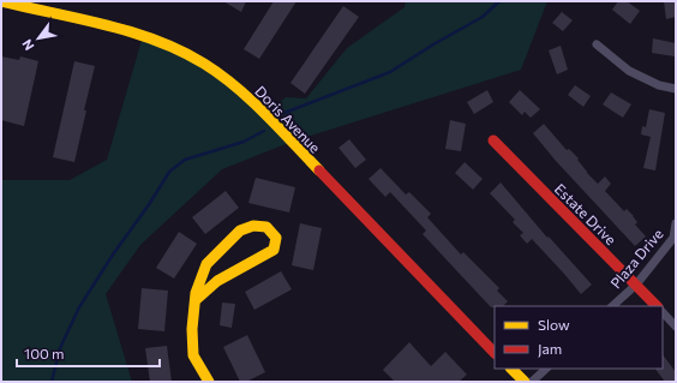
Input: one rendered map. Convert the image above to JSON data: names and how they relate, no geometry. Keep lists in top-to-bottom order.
{
  "streets": {
    "street": ["Doris Avenue", "Estate Drive", "Plaza Drive"]
  },
  "crossings": [
    ["Estate Drive", "Plaza Drive"]
  ],
  "legend": ["Slow", "Jam"],
  "scale_bar": "100 m",
  "north": "bottom left"
}
